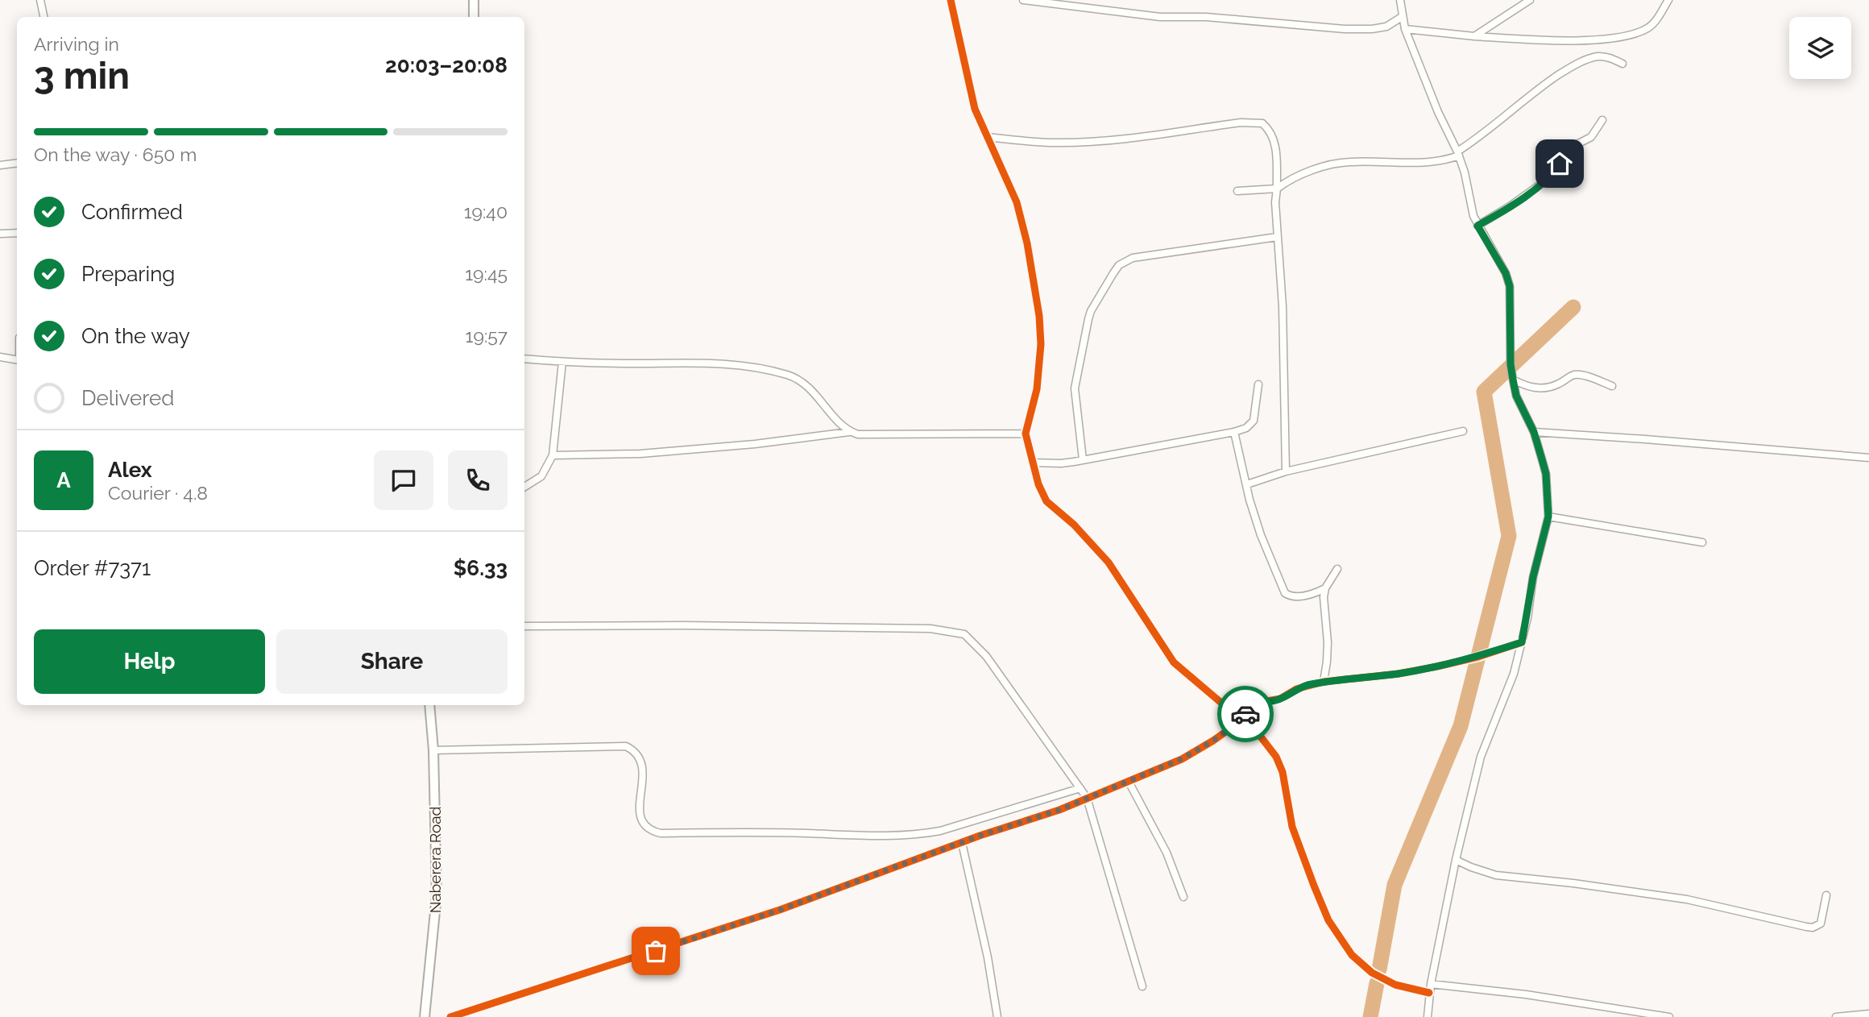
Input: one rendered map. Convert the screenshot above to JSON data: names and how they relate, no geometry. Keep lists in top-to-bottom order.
{
  "streets": {
    "street": ["Naberera Road"]
  },
  "page": {
    "heading": ["3 min", "Arriving in", "20:03–20:08"],
    "panel": [
      "Alex",
      "Courier · 4.8",
      "Order #7371",
      "$6.33"
    ],
    "bar": "On the way · 650 m",
    "list": [
      ["Confirmed", "19:40"],
      ["Preparing", "19:45"],
      ["On the way", "19:57"],
      "Delivered"
    ],
    "round": "A",
    "buttons": ["Help", "Share"]
  }
}
